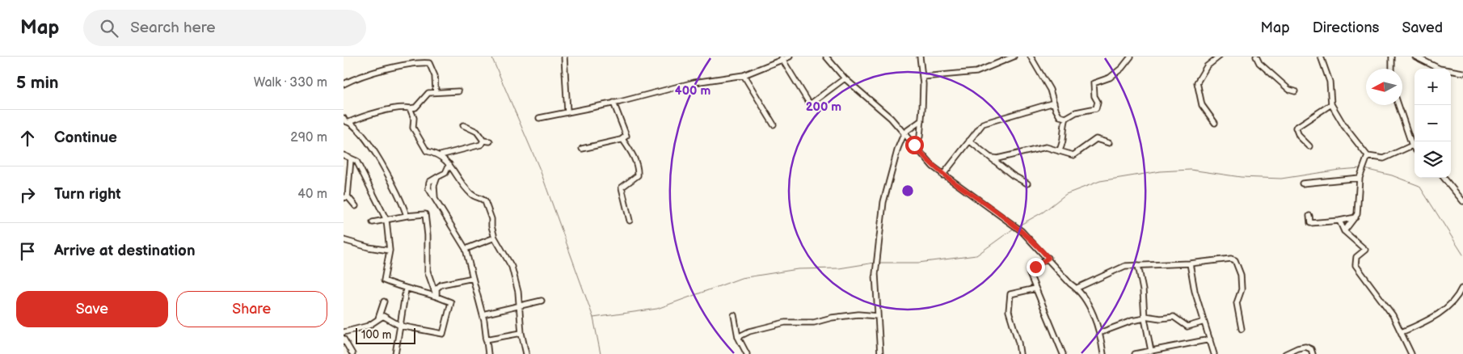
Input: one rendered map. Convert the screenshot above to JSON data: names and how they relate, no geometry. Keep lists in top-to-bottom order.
{
  "scale_bar": "100 m",
  "north": "left",
  "page": {
    "header": "Map",
    "search": "Search here",
    "nav": ["Map", "Directions", "Saved"],
    "heading": ["5 min", "Walk · 330 m"],
    "map_buttons": ["+", "−"],
    "list": [
      ["Continue", "290 m"],
      ["Turn right", "40 m"],
      "Arrive at destination"
    ],
    "buttons": ["Save", "Share"],
    "scale": "100 m"
  },
  "rings": ["400 m", "200 m"]
}
